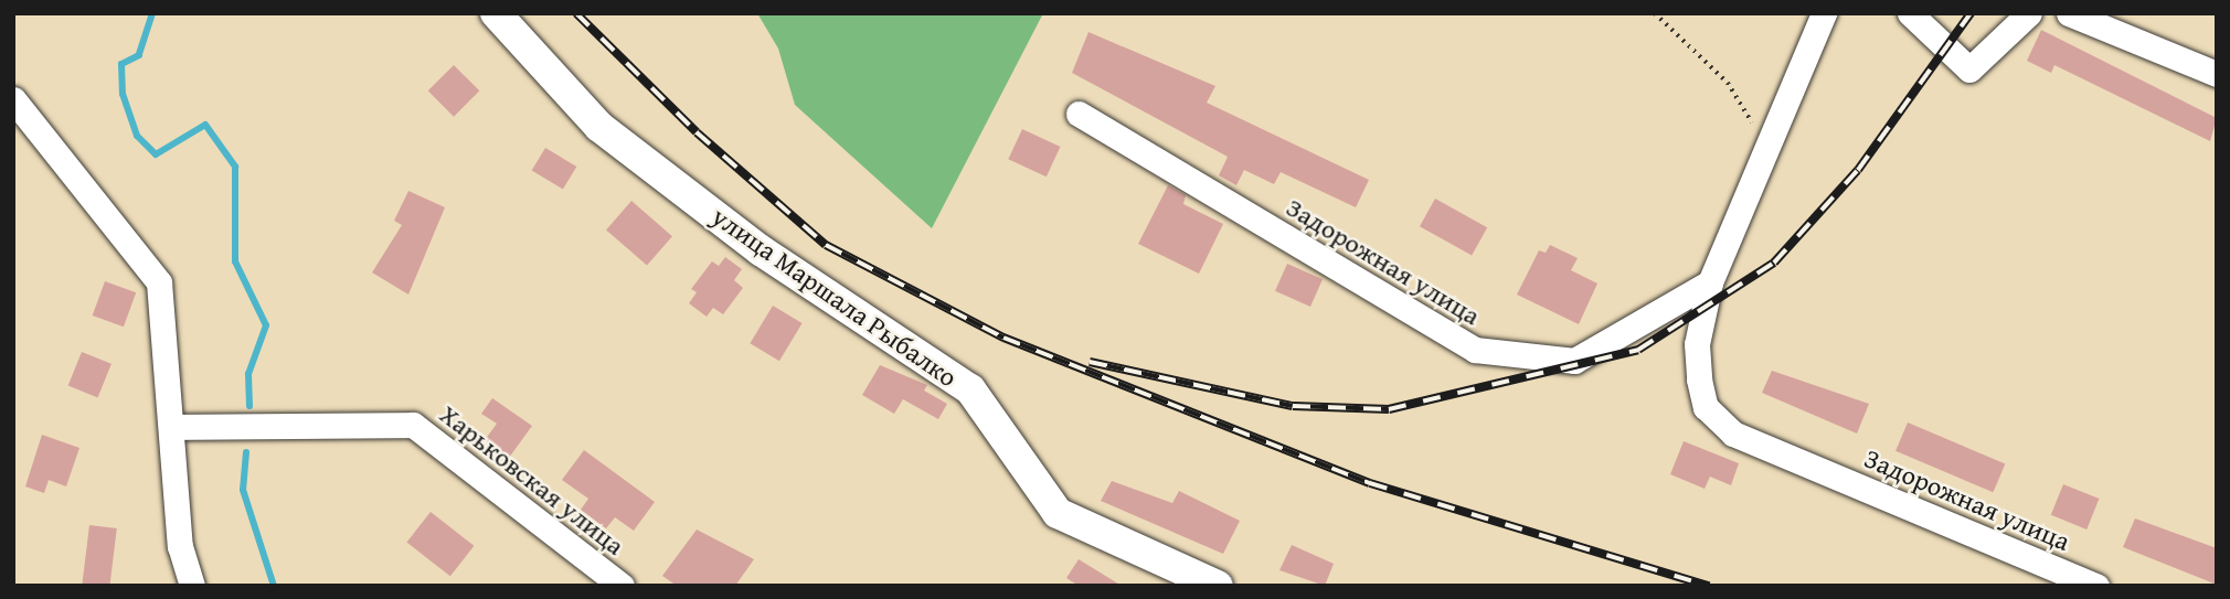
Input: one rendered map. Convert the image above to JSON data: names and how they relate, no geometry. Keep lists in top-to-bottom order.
{
  "streets": {
    "street": ["Задорожная улица", "улица Маршала Рыбалко", "Харьковская улица"]
  }
}
